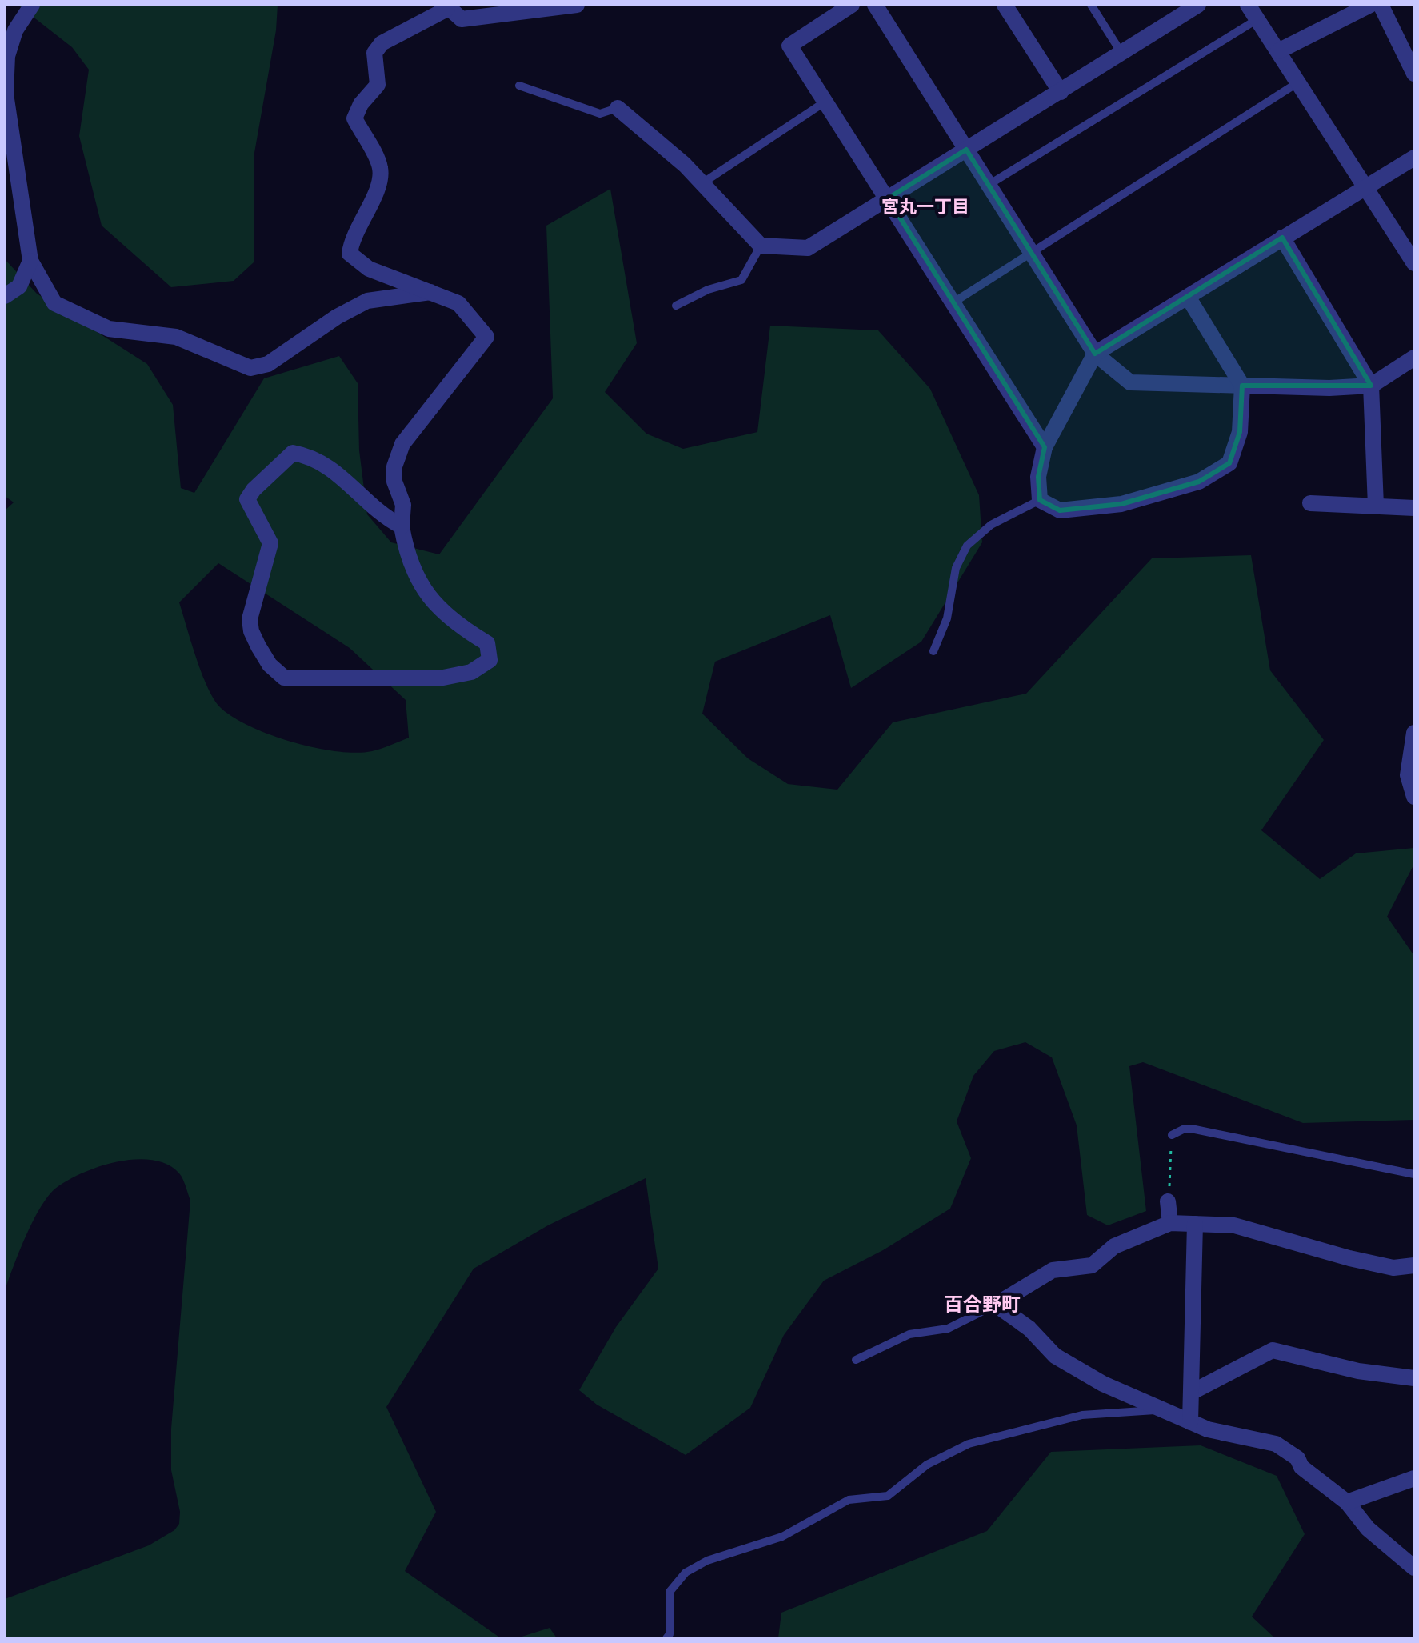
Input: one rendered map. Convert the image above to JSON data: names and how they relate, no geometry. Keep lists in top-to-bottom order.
{
  "districts": ["宮丸一丁目", "百合野町"]
}
